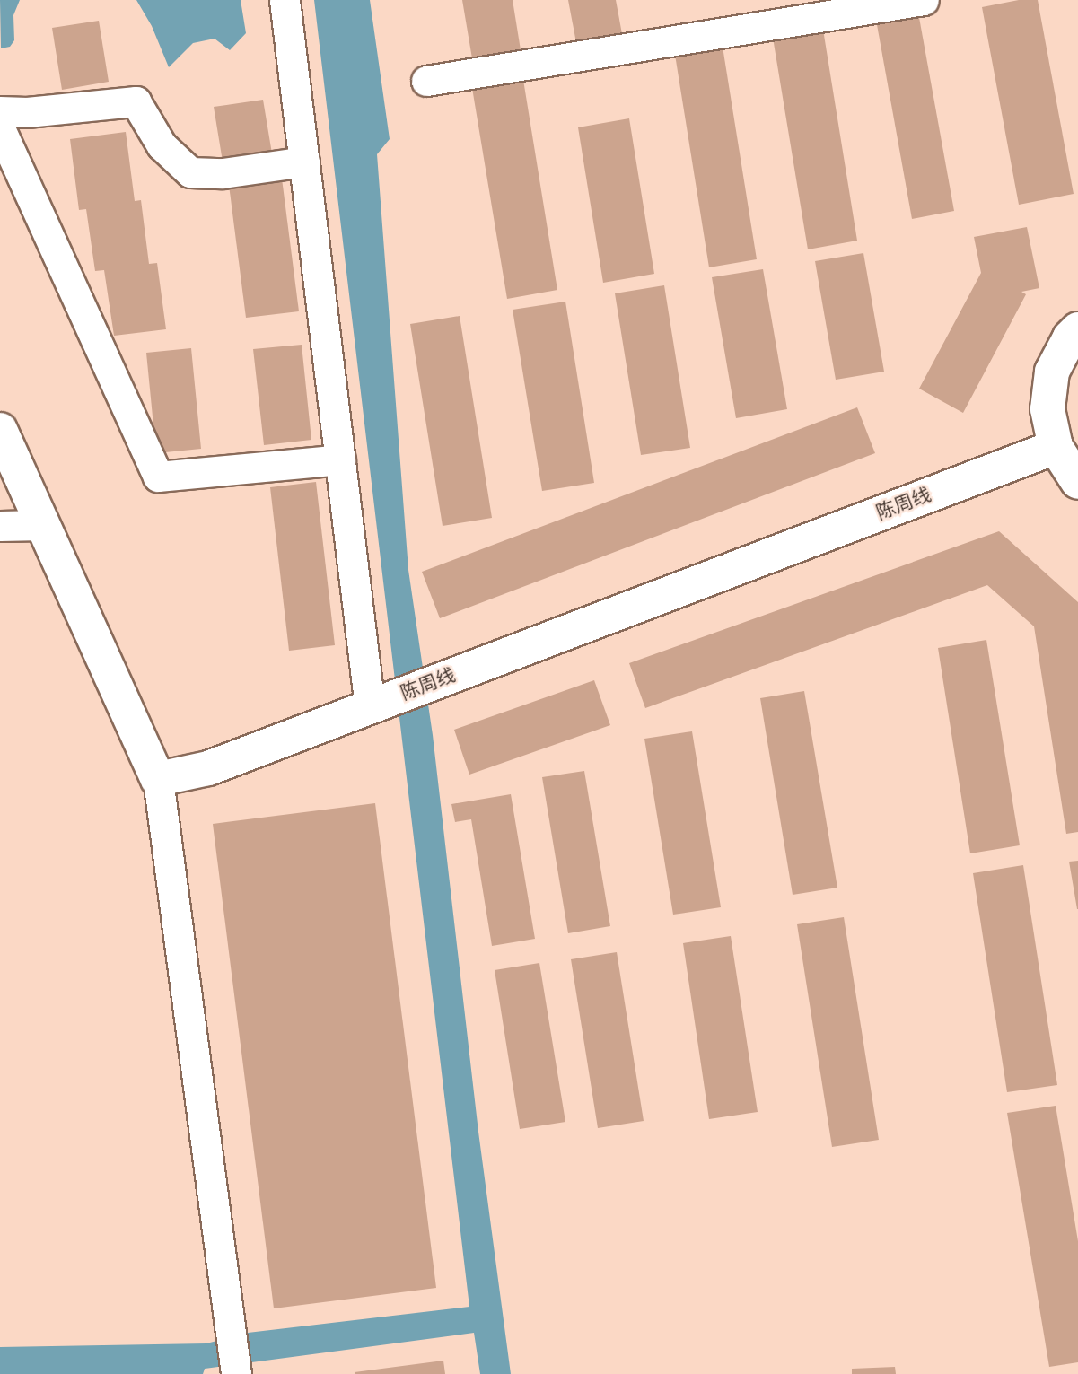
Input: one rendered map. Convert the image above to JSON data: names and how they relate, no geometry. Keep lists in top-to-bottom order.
{
  "streets": {
    "main road": ["陈周线"]
  }
}
